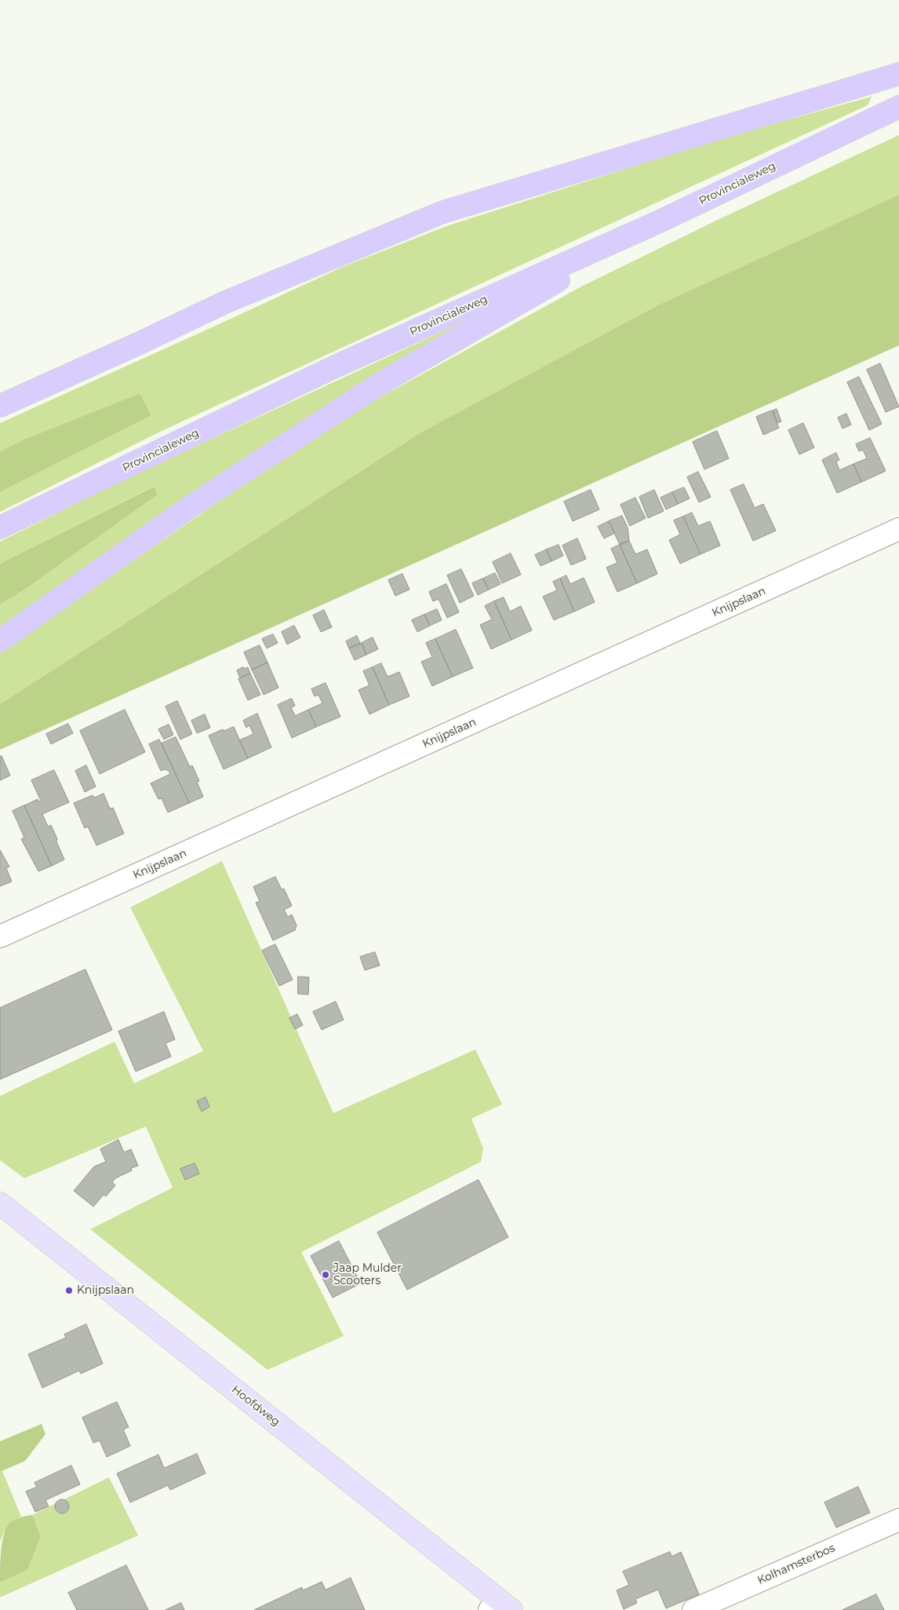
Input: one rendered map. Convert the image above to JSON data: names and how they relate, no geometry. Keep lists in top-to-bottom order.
{
  "streets": {
    "highway": ["Provincialeweg"],
    "main road": ["Hoofdweg"],
    "street": ["Knijpslaan", "Kolhamsterbos"]
  },
  "places": ["Jaap Mulder Scooters", "Knijpslaan"]
}
